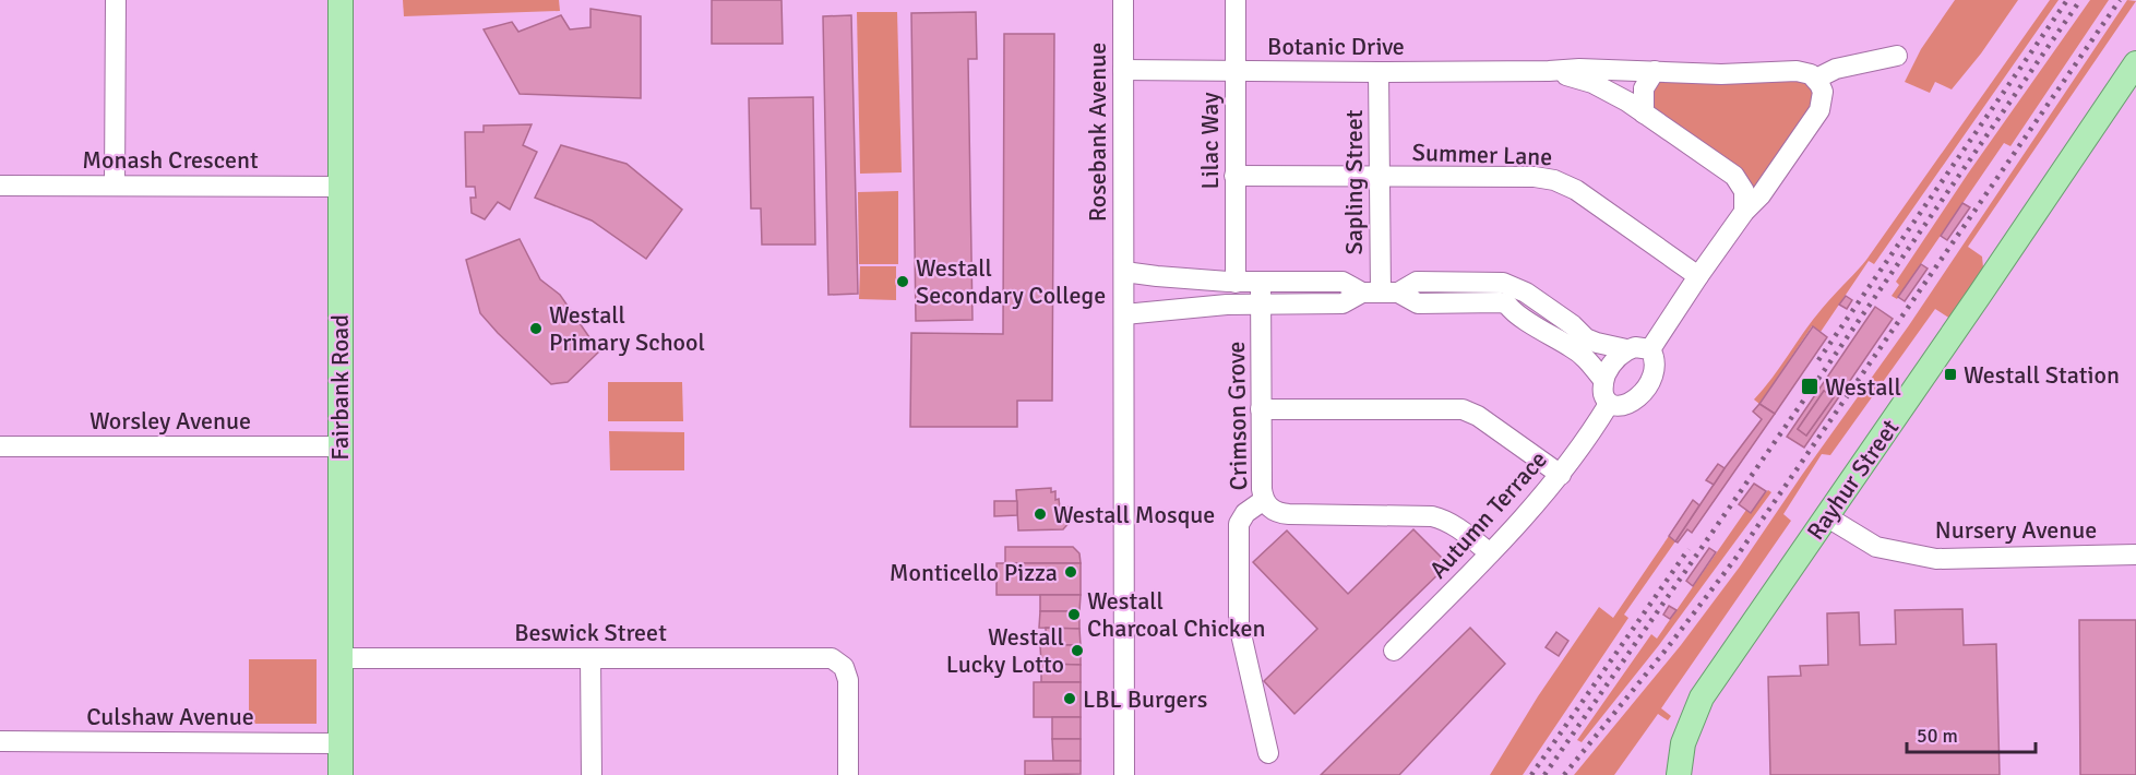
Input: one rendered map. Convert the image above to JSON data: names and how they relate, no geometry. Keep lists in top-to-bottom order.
{
  "streets": {
    "main road": ["Fairbank Road", "Rayhur Street"],
    "street": [
      "Botanic Drive",
      "Rosebank Avenue",
      "Lilac Way",
      "Summer Lane",
      "Monash Crescent",
      "Sapling Street",
      "Crimson Grove",
      "Worsley Avenue",
      "Autumn Terrace",
      "Nursery Avenue",
      "Beswick Street",
      "Culshaw Avenue"
    ]
  },
  "crossings": [
    ["Botanic Drive", "Rosebank Avenue"],
    ["Botanic Drive", "Lilac Way"],
    ["Botanic Drive", "Sapling Street"],
    ["Lilac Way", "Summer Lane"],
    ["Summer Lane", "Sapling Street"],
    ["Monash Crescent", "Fairbank Road"],
    ["Fairbank Road", "Worsley Avenue"],
    ["Fairbank Road", "Beswick Street"],
    ["Fairbank Road", "Culshaw Avenue"],
    ["Crimson Grove", "Autumn Terrace"],
    ["Rayhur Street", "Nursery Avenue"]
  ],
  "places": {
    "other": [
      "Westall Secondary College",
      "Westall Primary School",
      "Westall Mosque",
      "Monticello Pizza",
      "Westall Charcoal Chicken",
      "Westall Lucky Lotto",
      "LBL Burgers"
    ],
    "transit": ["Westall Station", "Westall"]
  },
  "scale_bar": "50 m"
}
